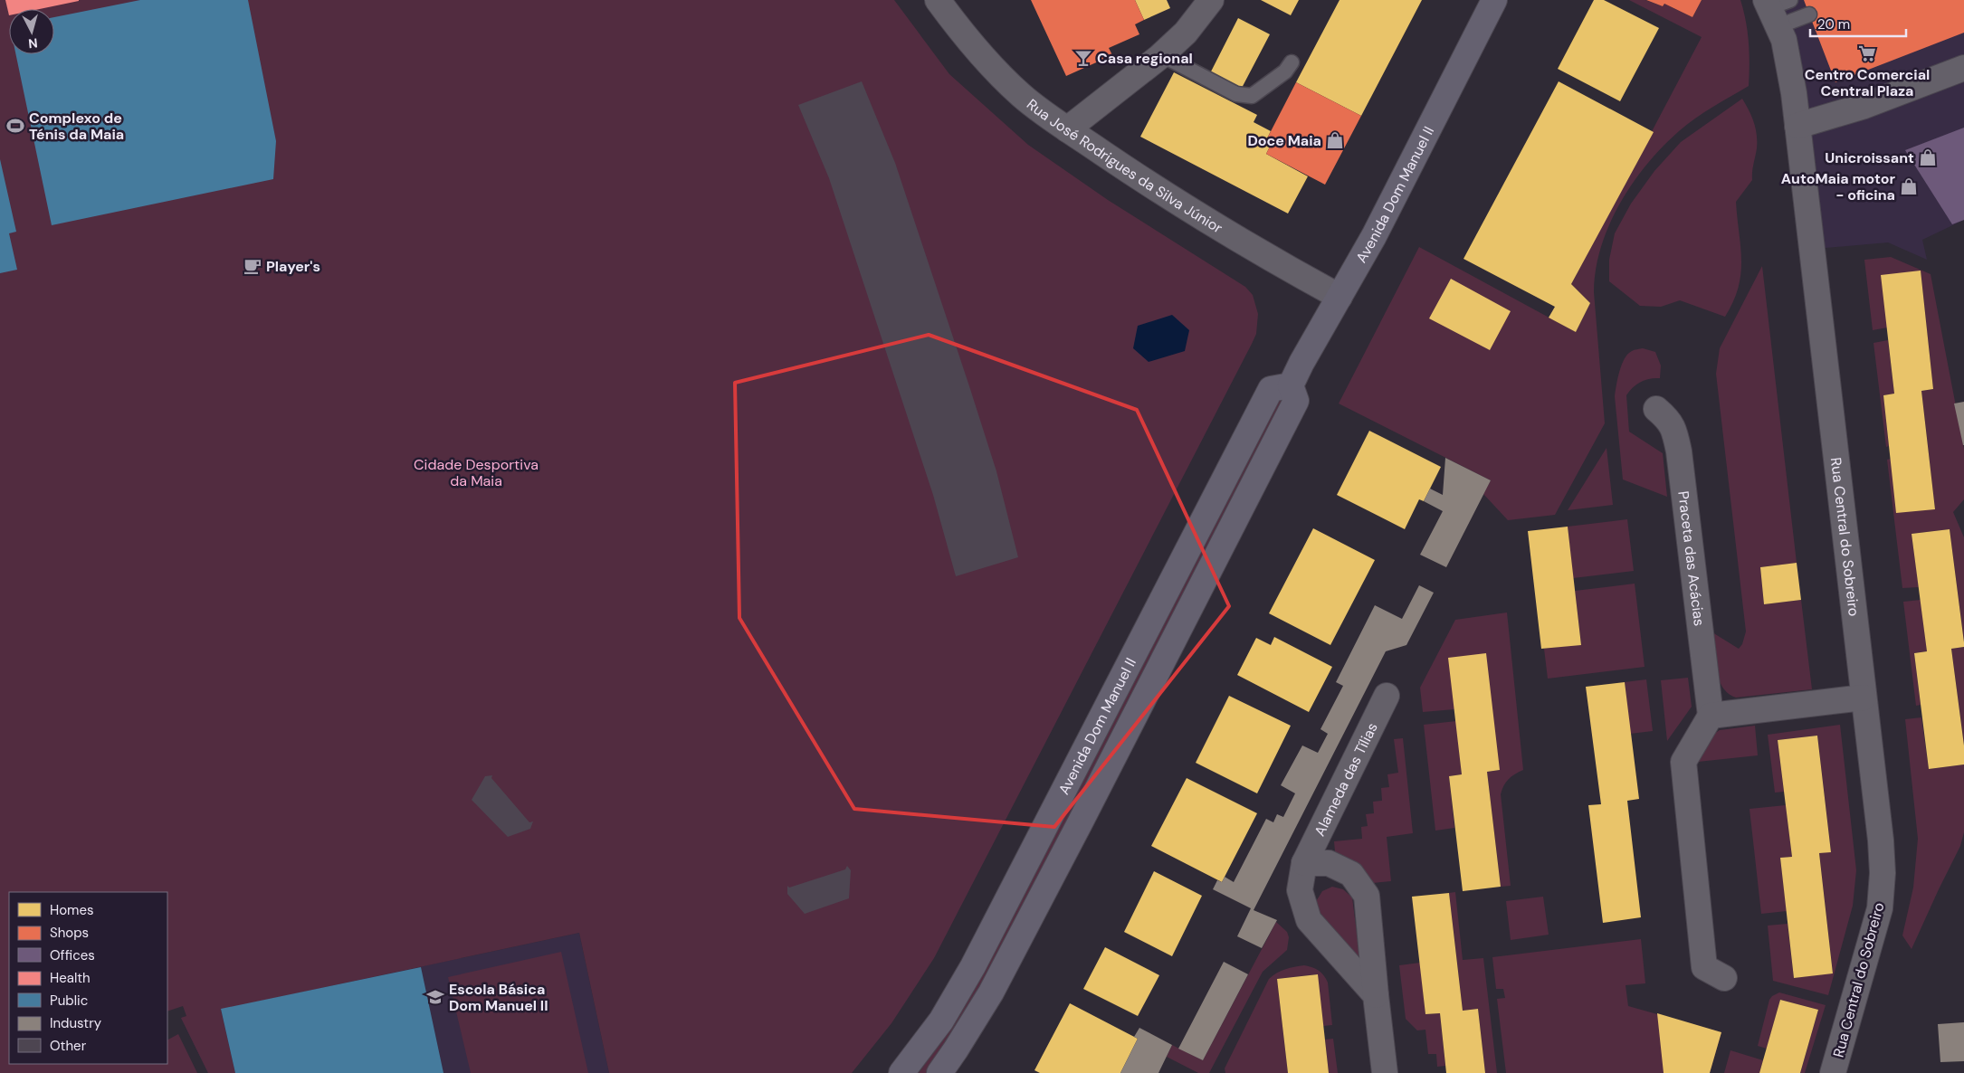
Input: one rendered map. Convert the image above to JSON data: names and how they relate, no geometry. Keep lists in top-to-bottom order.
{
  "streets": {
    "main road": ["Avenida Dom Manuel II"],
    "street": [
      "Rua José Rodrigues da Silva Júnior",
      "Rua Central do Sobreiro",
      "Praceta das Acácias",
      "Alameda das Tílias"
    ]
  },
  "crossings": [
    ["Rua José Rodrigues da Silva Júnior", "Avenida Dom Manuel II"]
  ],
  "parks": ["Cidade Desportiva da Maia"],
  "places": {
    "supermarket": ["Centro Comercial Central Plaza"],
    "bar": ["Casa regional"],
    "sports": ["Complexo de Ténis da Maia"],
    "shop": ["Doce Maia", "Unicroissant", "AutoMaia motor - oficina"],
    "cafe": ["Player's"],
    "school or university": ["Escola Básica Dom Manuel II"]
  },
  "legend": [
    "Homes",
    "Shops",
    "Offices",
    "Health",
    "Public",
    "Industry",
    "Other"
  ],
  "scale_bar": "20 m",
  "north": "bottom"
}
